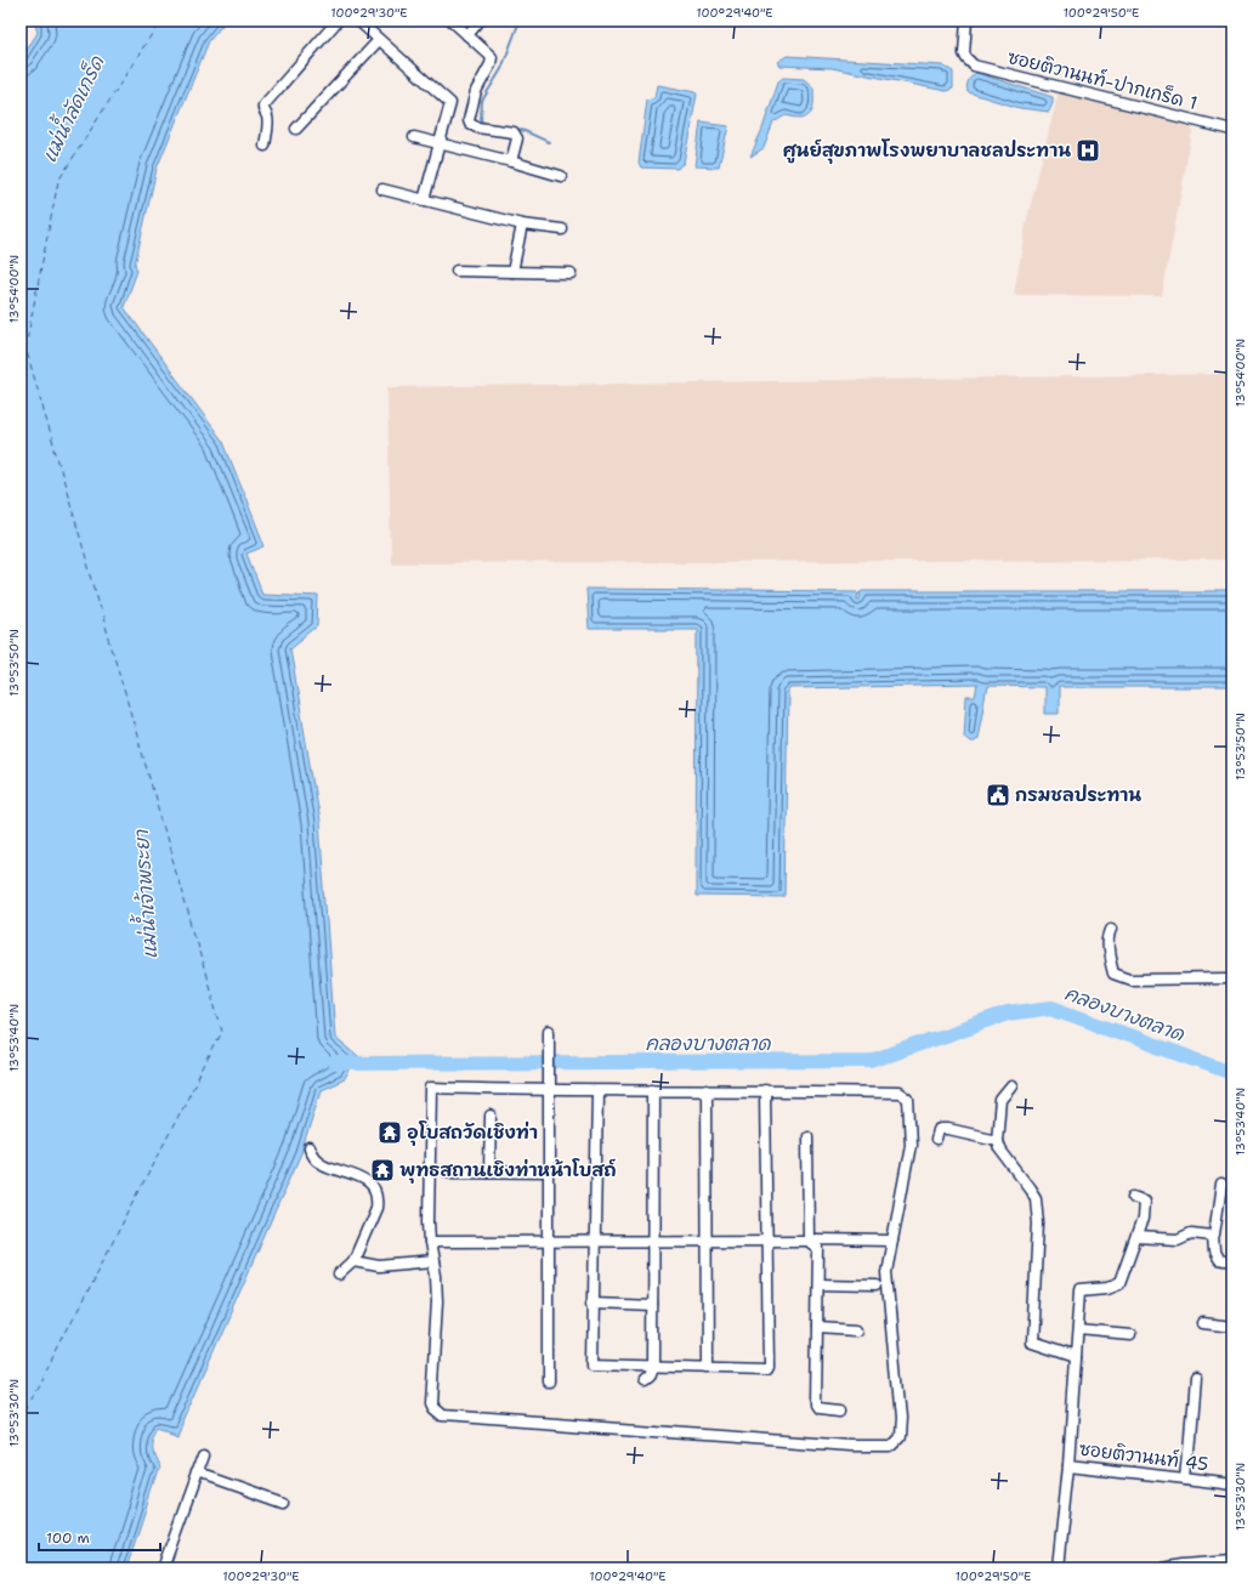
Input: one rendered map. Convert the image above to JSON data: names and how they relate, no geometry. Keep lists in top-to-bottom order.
{
  "streets": {
    "street": ["ซอยติวานนท์-ปากเกร็ด 1", "ซอยติวานนท์ 45"]
  },
  "water": ["แม่น้ำลัดเกร็ด", "แม่น้ำเจ้าพระยา", "คลองบางตลาด"],
  "places": {
    "hospital": ["ศูนย์สุขภาพโรงพยาบาลชลประทาน"],
    "public building": ["กรมชลประทาน"],
    "temple": ["อุโบสถวัดเชิงท่า", "พุทธสถานเชิงท่าหน้าโบสถ์"]
  },
  "scale_bar": "100 m",
  "coordinates": [
    "100°29'30\"E",
    "100°29'40\"E",
    "100°29'50\"E",
    "13°54'00\"N",
    "13°53'50\"N",
    "13°53'40\"N",
    "13°53'30\"N"
  ]
}
